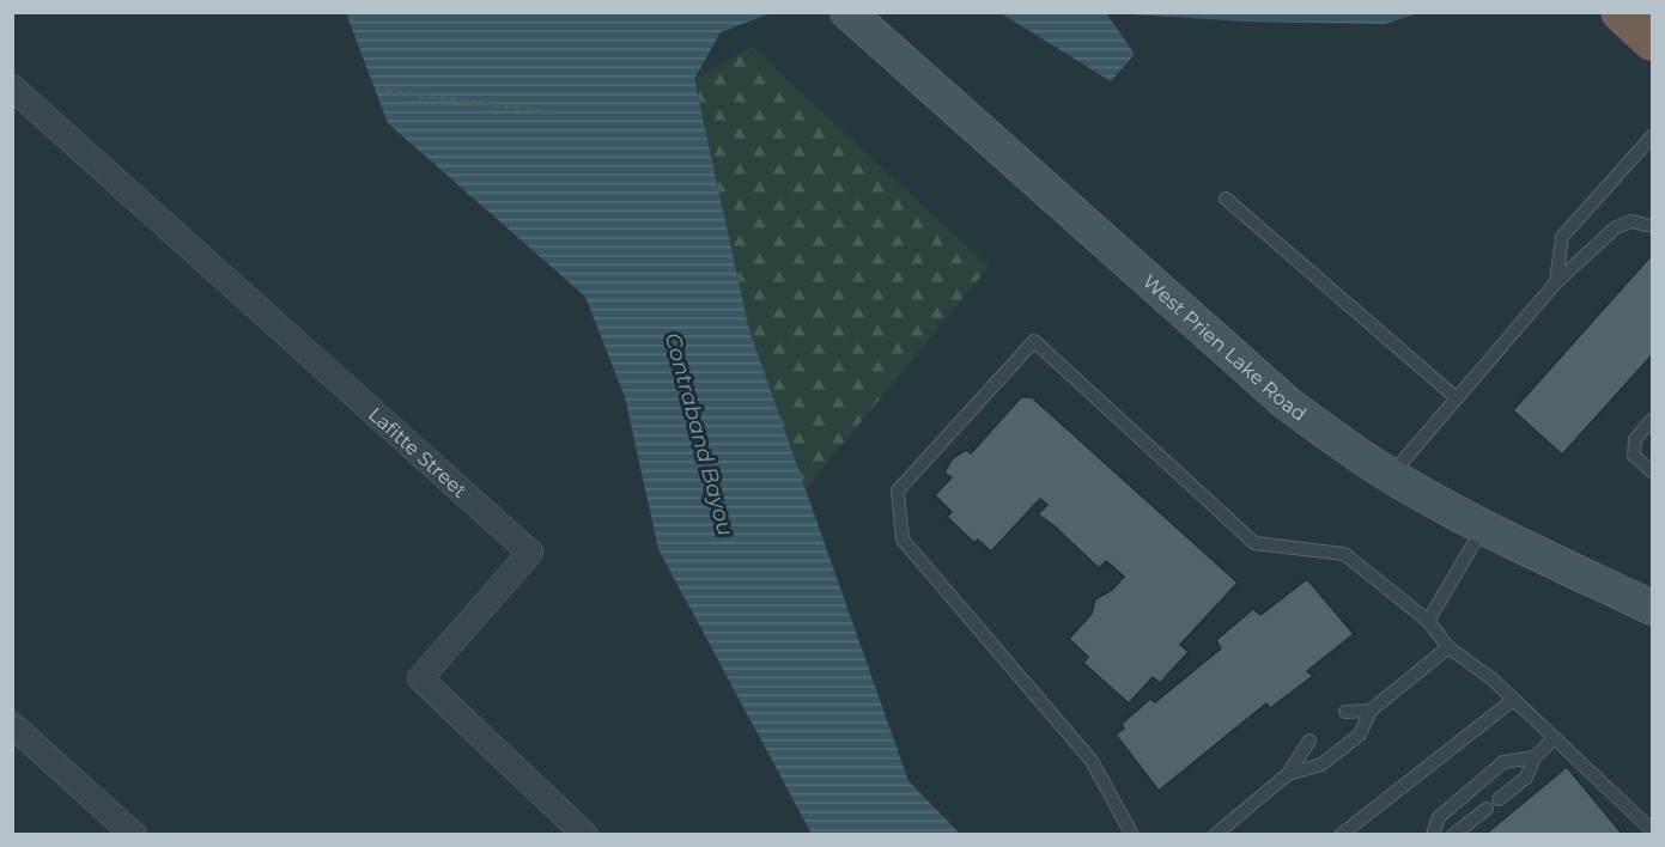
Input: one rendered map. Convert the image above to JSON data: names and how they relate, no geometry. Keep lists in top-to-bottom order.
{
  "streets": {
    "street": ["West Prien Lake Road", "Lafitte Street"]
  },
  "water": ["Contraband Bayou"]
}
